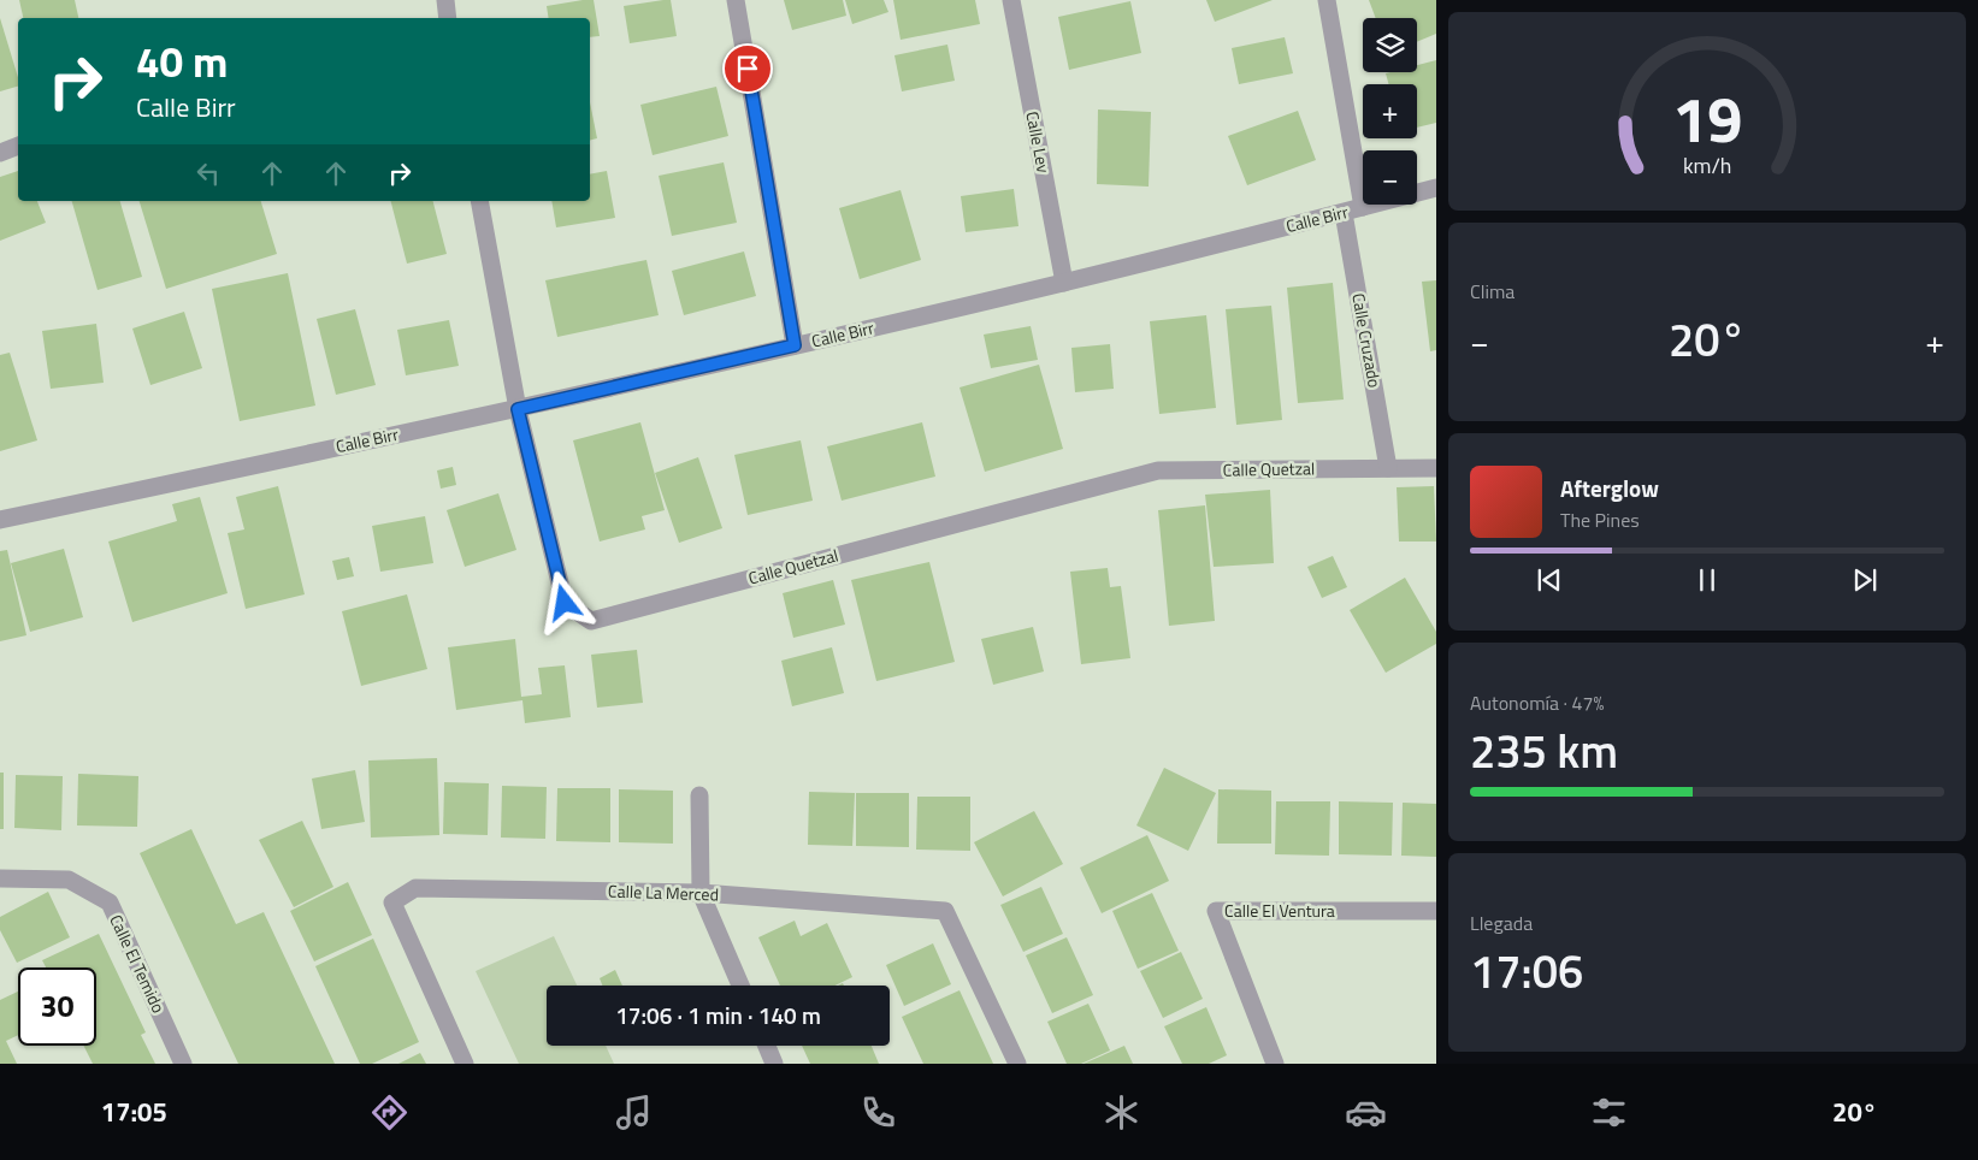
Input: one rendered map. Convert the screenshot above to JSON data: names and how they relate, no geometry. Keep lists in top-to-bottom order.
{
  "streets": {
    "street": [
      "Calle Lev",
      "Calle Birr",
      "Calle Cruzado",
      "Calle Quetzal",
      "Calle La Merced",
      "Calle El Ventura",
      "Calle El Temido"
    ]
  },
  "crossings": [
    ["Calle Lev", "Calle Birr"],
    ["Calle Birr", "Calle Cruzado"],
    ["Calle Birr", "Calle Quetzal"],
    ["Calle Cruzado", "Calle Quetzal"]
  ],
  "page": {
    "map_buttons": ["+", "−"],
    "turn": ["40 m", "Calle Birr"],
    "tile": [
      "Clima",
      ["Autonomía · 47%", "235 km"],
      ["Llegada", "17:06"]
    ],
    "heat": ["−", "20°", "+"],
    "song": ["Afterglow", "The Pines"],
    "limit": "30",
    "trip": "17:06 · 1 min · 140 m",
    "tabs": ["17:05", "20°"],
    "gauge": ["19", "km/h"]
  }
}
